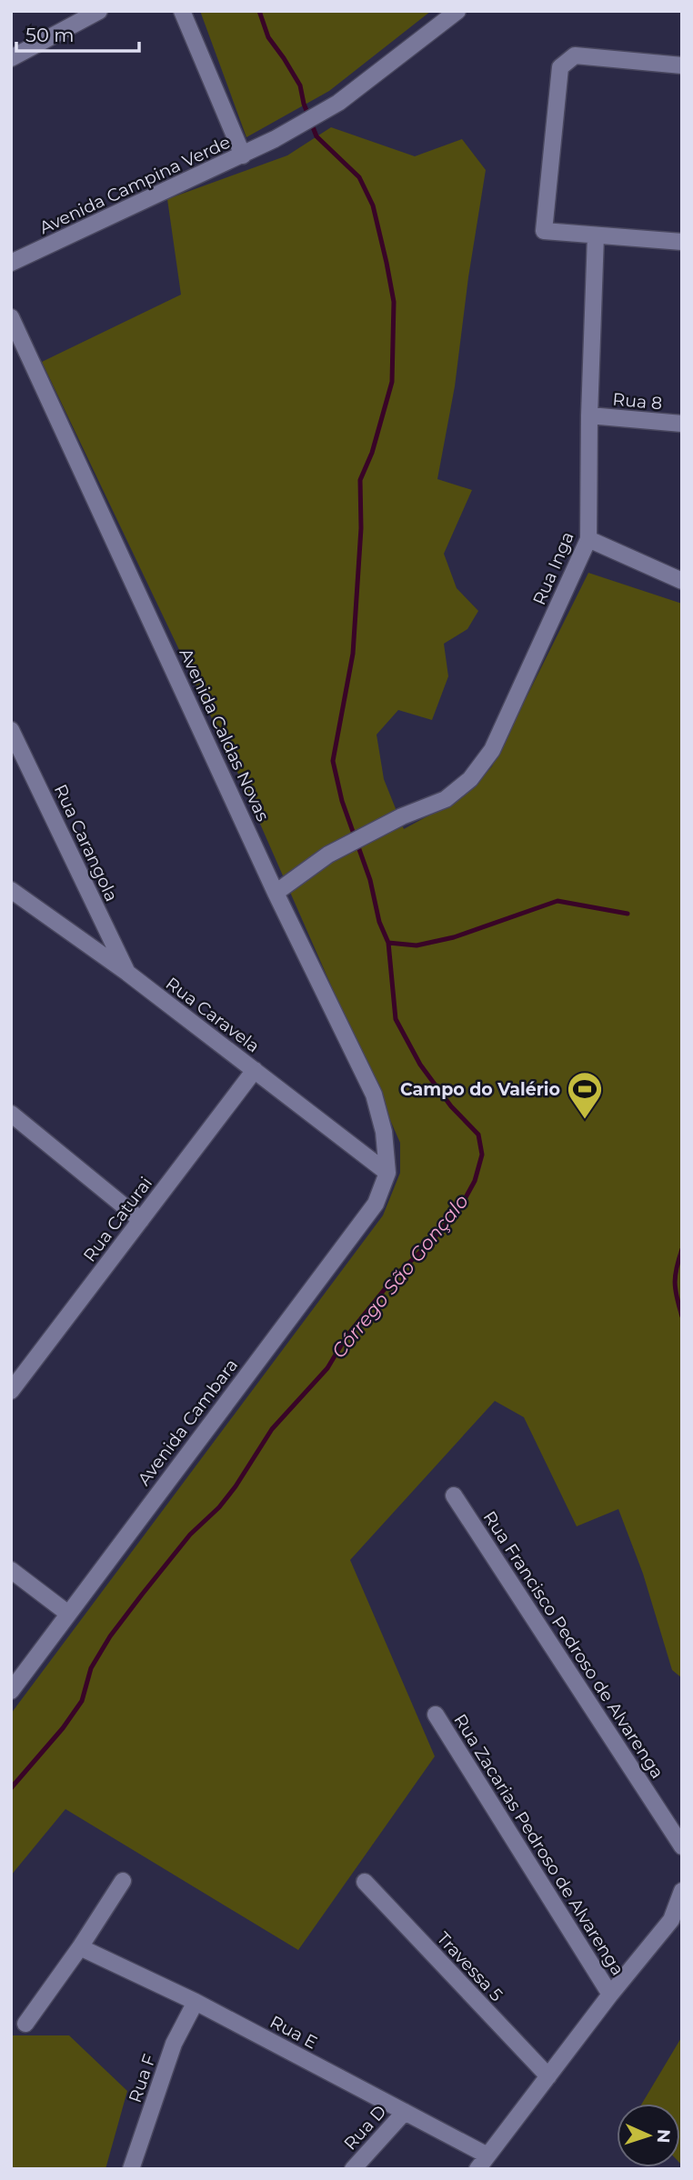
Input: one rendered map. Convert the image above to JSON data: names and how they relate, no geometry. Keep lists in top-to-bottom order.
{
  "streets": {
    "street": [
      "Avenida Campina Verde",
      "Rua 8",
      "Rua Inga",
      "Avenida Caldas Novas",
      "Rua Carangola",
      "Rua Caravela",
      "Rua Caturai",
      "Avenida Cambara",
      "Rua Francisco Pedroso de Alvarenga",
      "Rua Zacarias Pedroso de Alvarenga",
      "Travessa 5",
      "Rua E",
      "Rua F",
      "Rua D"
    ]
  },
  "crossings": [
    ["Rua 8", "Rua Inga"],
    ["Rua Inga", "Avenida Caldas Novas"],
    ["Avenida Caldas Novas", "Rua Caravela"],
    ["Avenida Caldas Novas", "Avenida Cambara"],
    ["Rua Carangola", "Rua Caravela"],
    ["Rua Caravela", "Rua Caturai"],
    ["Rua Caravela", "Avenida Cambara"],
    ["Rua E", "Rua F"],
    ["Rua E", "Rua D"]
  ],
  "water": ["Córrego São Gonçalo"],
  "places": {
    "sports": ["Campo do Valério"]
  },
  "scale_bar": "50 m",
  "north": "right"
}
